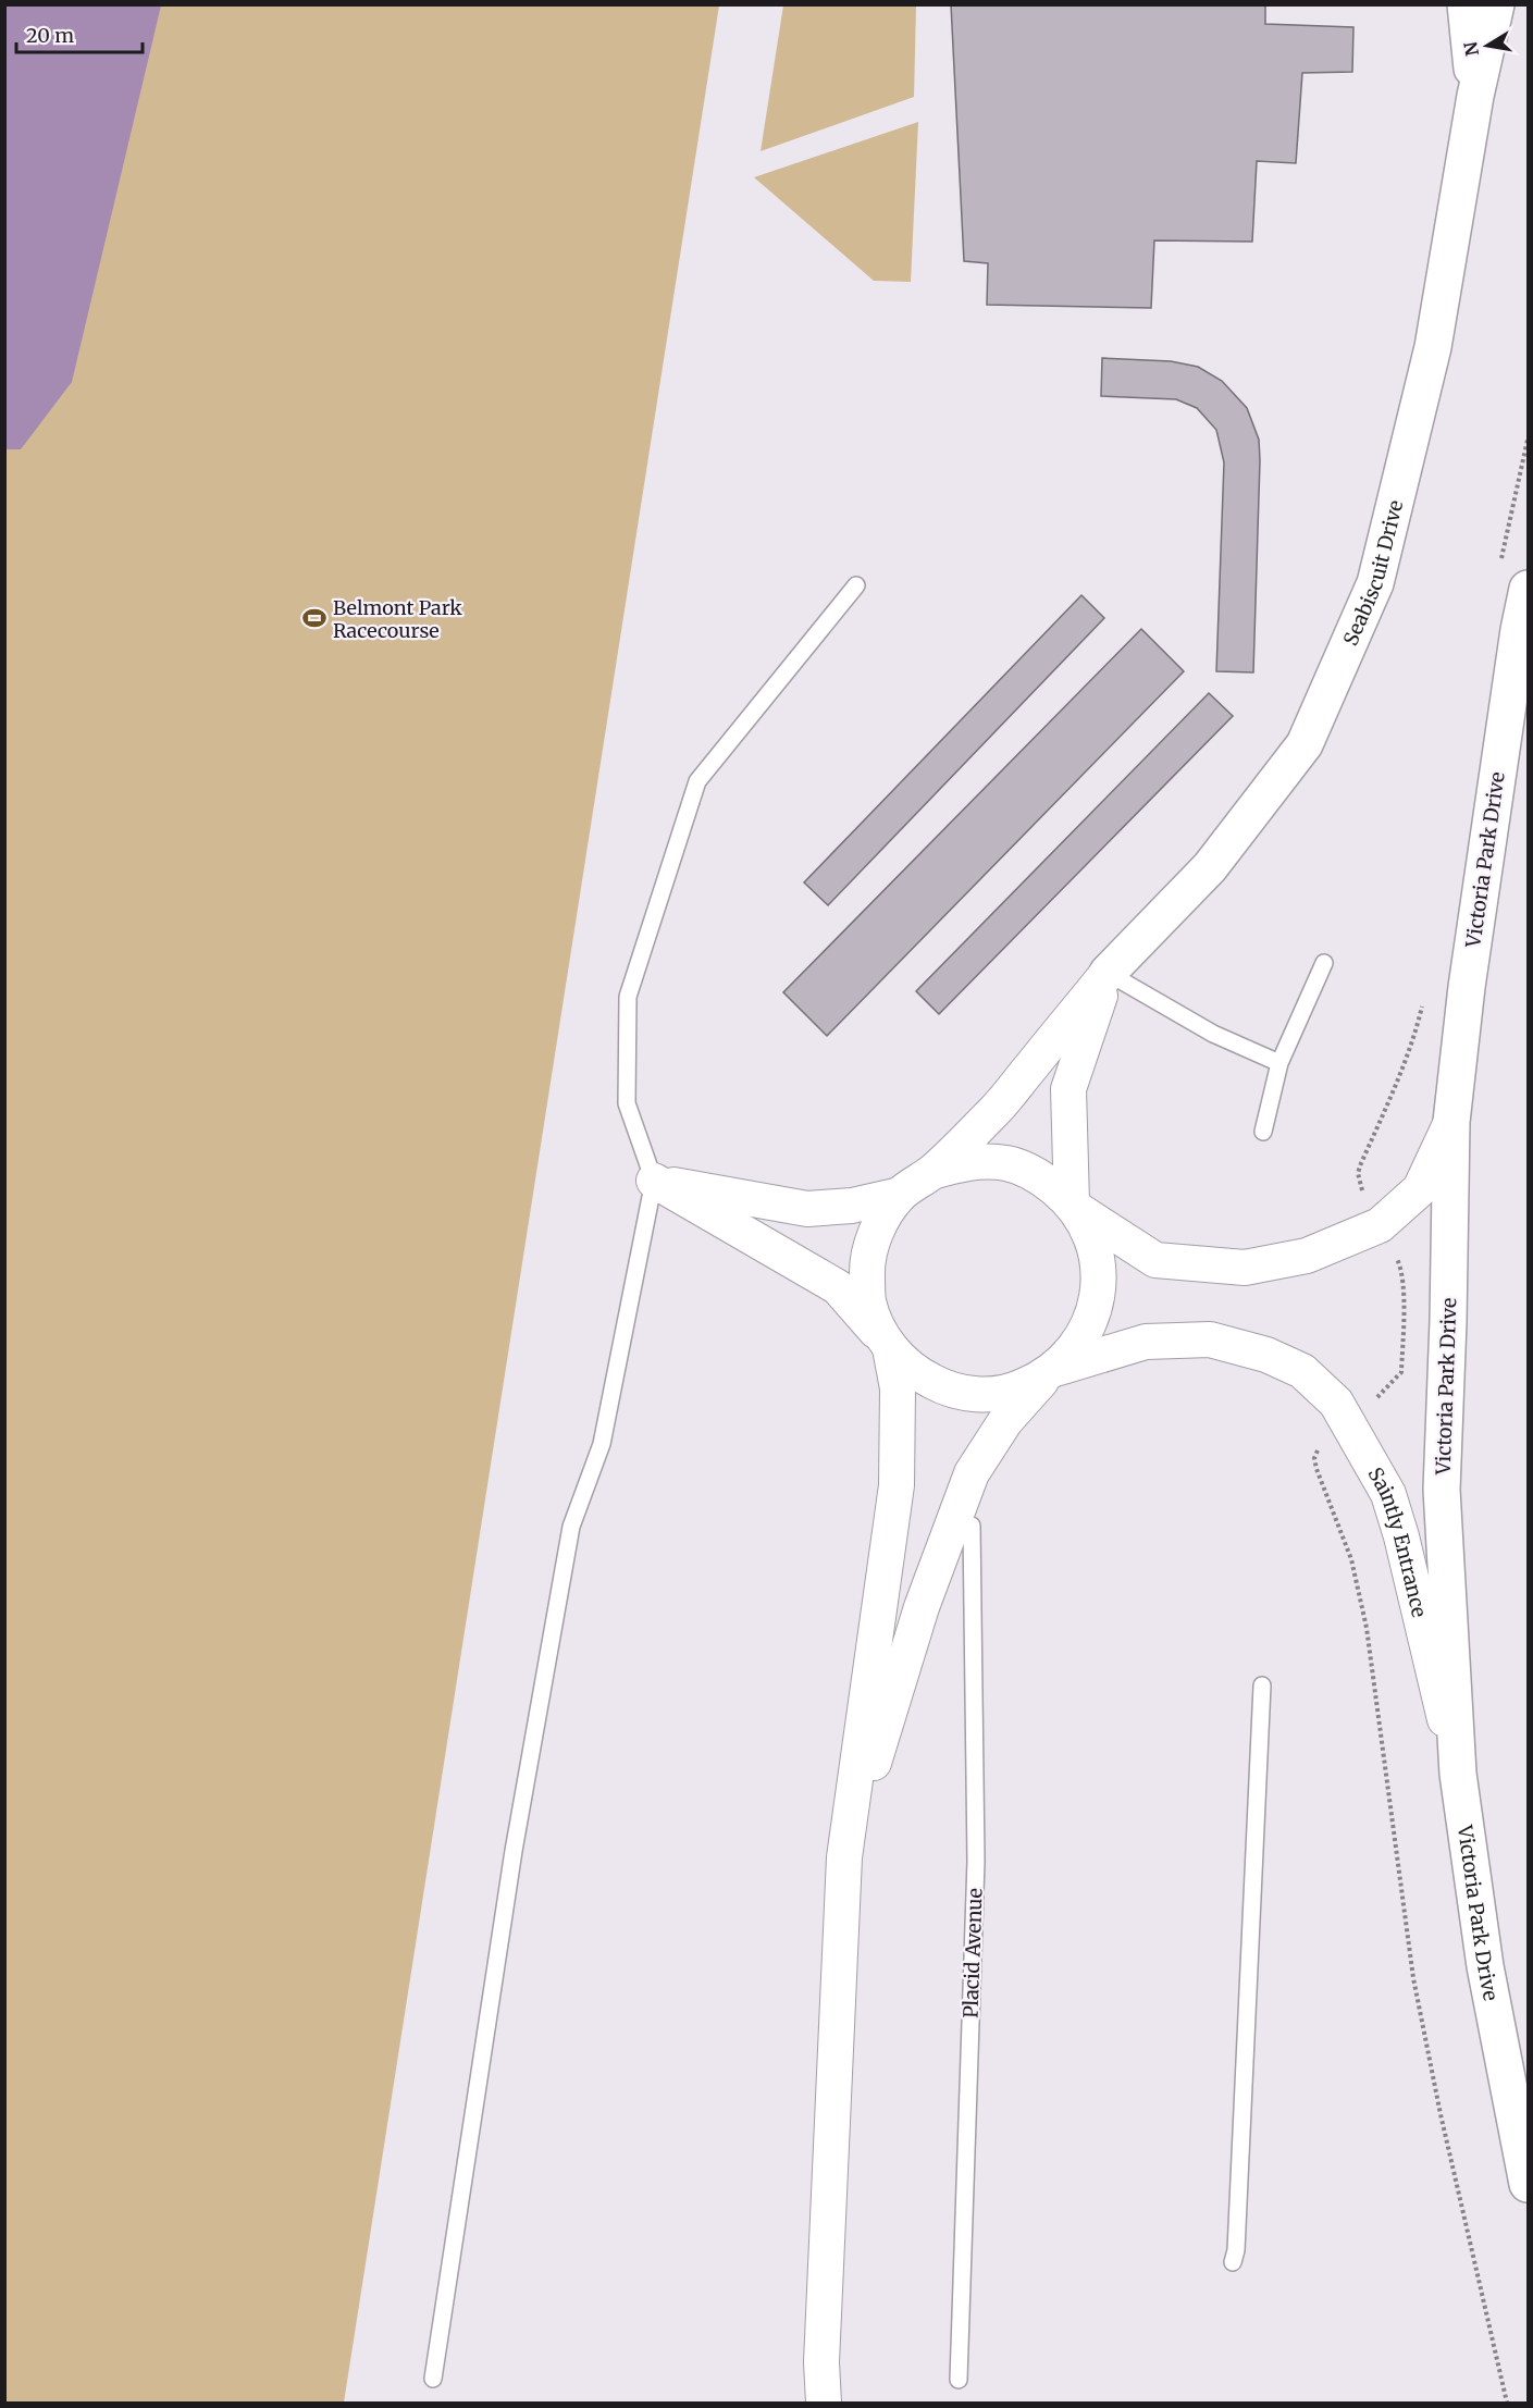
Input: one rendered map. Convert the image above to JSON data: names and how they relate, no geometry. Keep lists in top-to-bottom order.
{
  "streets": {
    "street": ["Seabiscuit Drive", "Victoria Park Drive", "Saintly Entrance"],
    "lane": ["Placid Avenue"]
  },
  "crossings": [
    ["Victoria Park Drive", "Saintly Entrance"]
  ],
  "places": {
    "sports": ["Belmont Park Racecourse"]
  },
  "scale_bar": "20 m",
  "north": "left"
}
